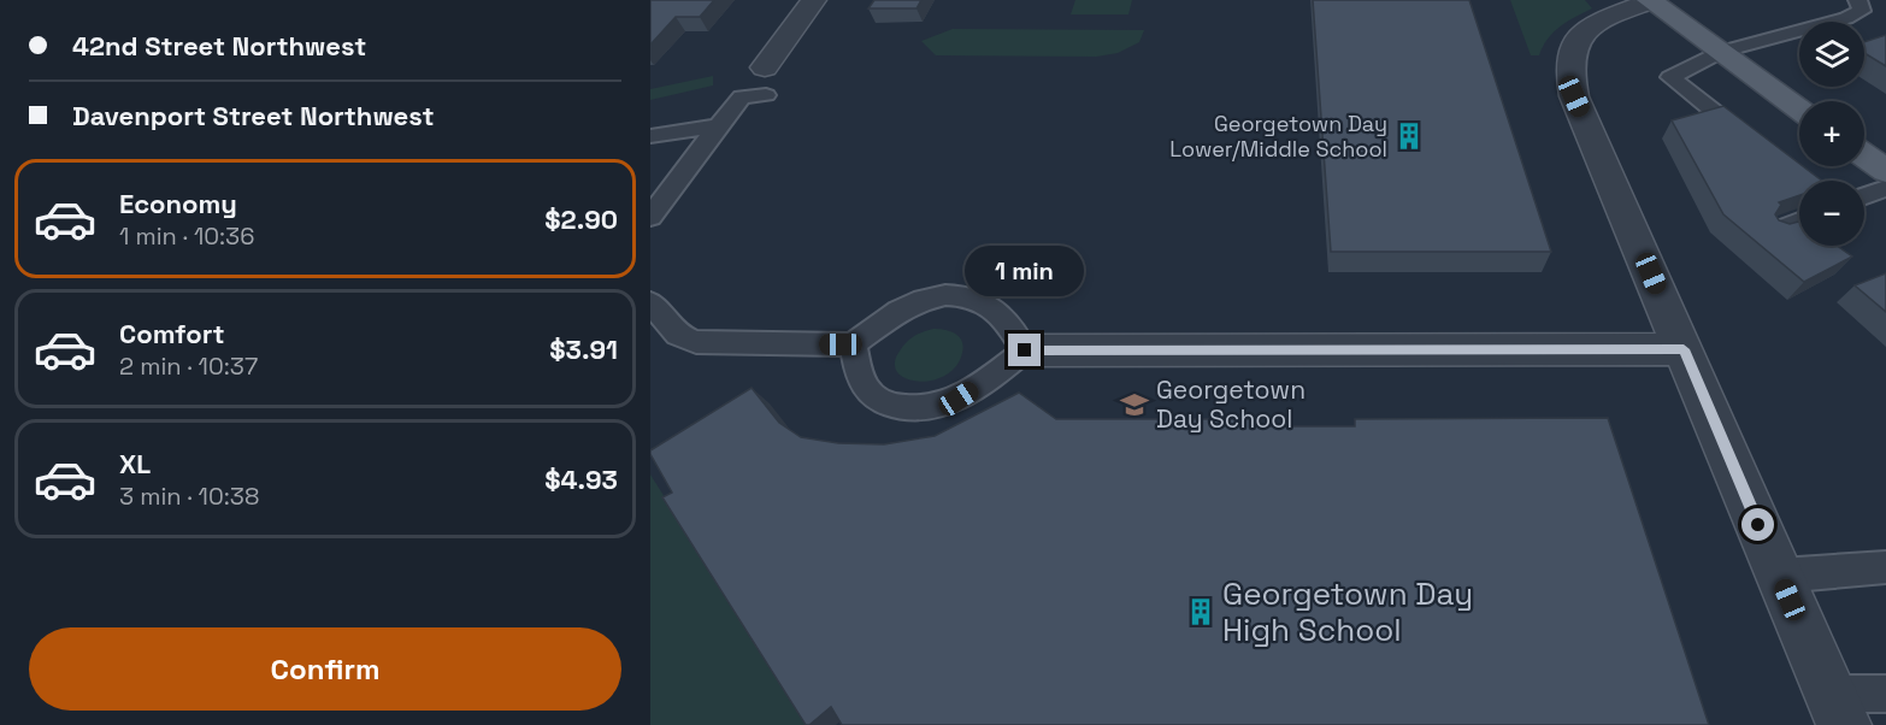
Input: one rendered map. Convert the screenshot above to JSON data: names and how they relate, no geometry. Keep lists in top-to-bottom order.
{
  "places": {
    "building": ["Georgetown Day Lower/Middle School", "Georgetown Day High School"],
    "school or university": ["Georgetown Day School"]
  },
  "page": {
    "banner": ["42nd Street Northwest", "Davenport Street Northwest"],
    "map_buttons": ["+", "−"],
    "list": [
      {
        "name": "Economy",
        "note": "1 min · 10:36",
        "value": "$2.90"
      },
      {
        "name": "Comfort",
        "note": "2 min · 10:37",
        "value": "$3.91"
      },
      {
        "name": "XL",
        "note": "3 min · 10:38",
        "value": "$4.93"
      }
    ],
    "bubble": "1 min",
    "buttons": "Confirm"
  }
}
